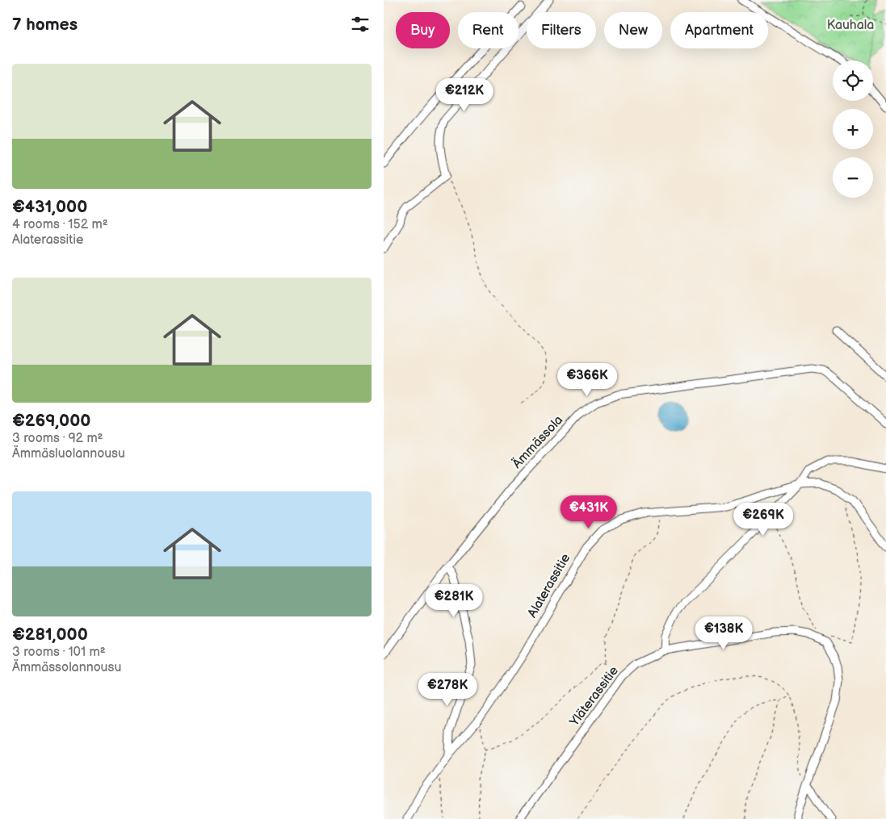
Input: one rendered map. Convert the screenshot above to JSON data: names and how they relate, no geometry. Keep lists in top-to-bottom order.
{
  "streets": {
    "street": ["Ämmässola", "Alaterassitie", "Yläterassitie"]
  },
  "parks": ["Kauhala"],
  "page": {
    "heading": "7 homes",
    "chip": [
      "Buy",
      "Rent",
      "Filters",
      "New",
      "Apartment"
    ],
    "list": [
      {
        "name": "€431,000",
        "note": "4 rooms · 152 m² · Alaterassitie"
      },
      {
        "name": "€269,000",
        "note": "3 rooms · 92 m² · Ämmäsluolannousu"
      },
      {
        "name": "€281,000",
        "note": "3 rooms · 101 m² · Ämmässolannousu"
      }
    ],
    "map_buttons": ["+", "−"],
    "price": [
      "€212K",
      "€366K",
      "€431K",
      "€269K",
      "€281K",
      "€138K",
      "€278K"
    ]
  }
}
